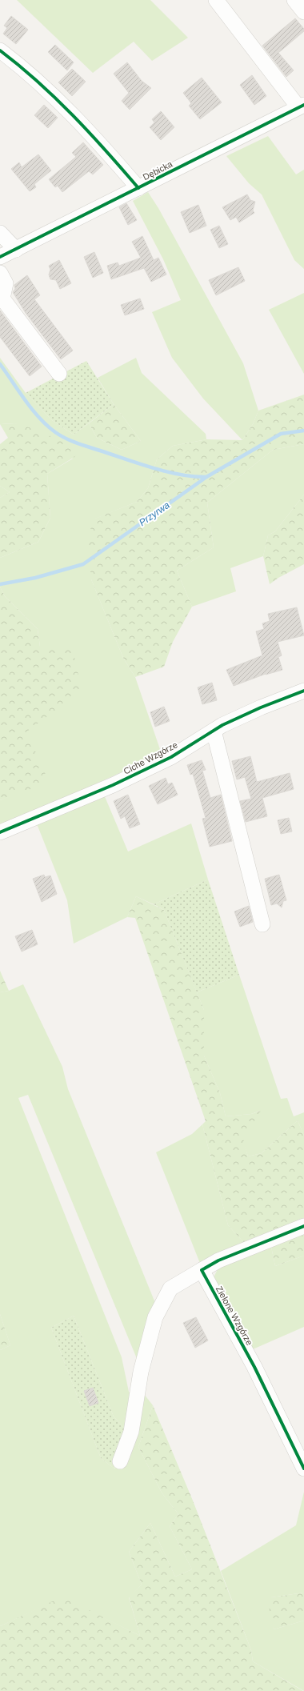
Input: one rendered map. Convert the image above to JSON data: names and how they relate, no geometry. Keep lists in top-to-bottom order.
{
  "streets": {
    "street": ["Dębicka", "Ciche Wzgórze", "Zielone Wzgórze"]
  },
  "water": ["Przyrwa"]
}
